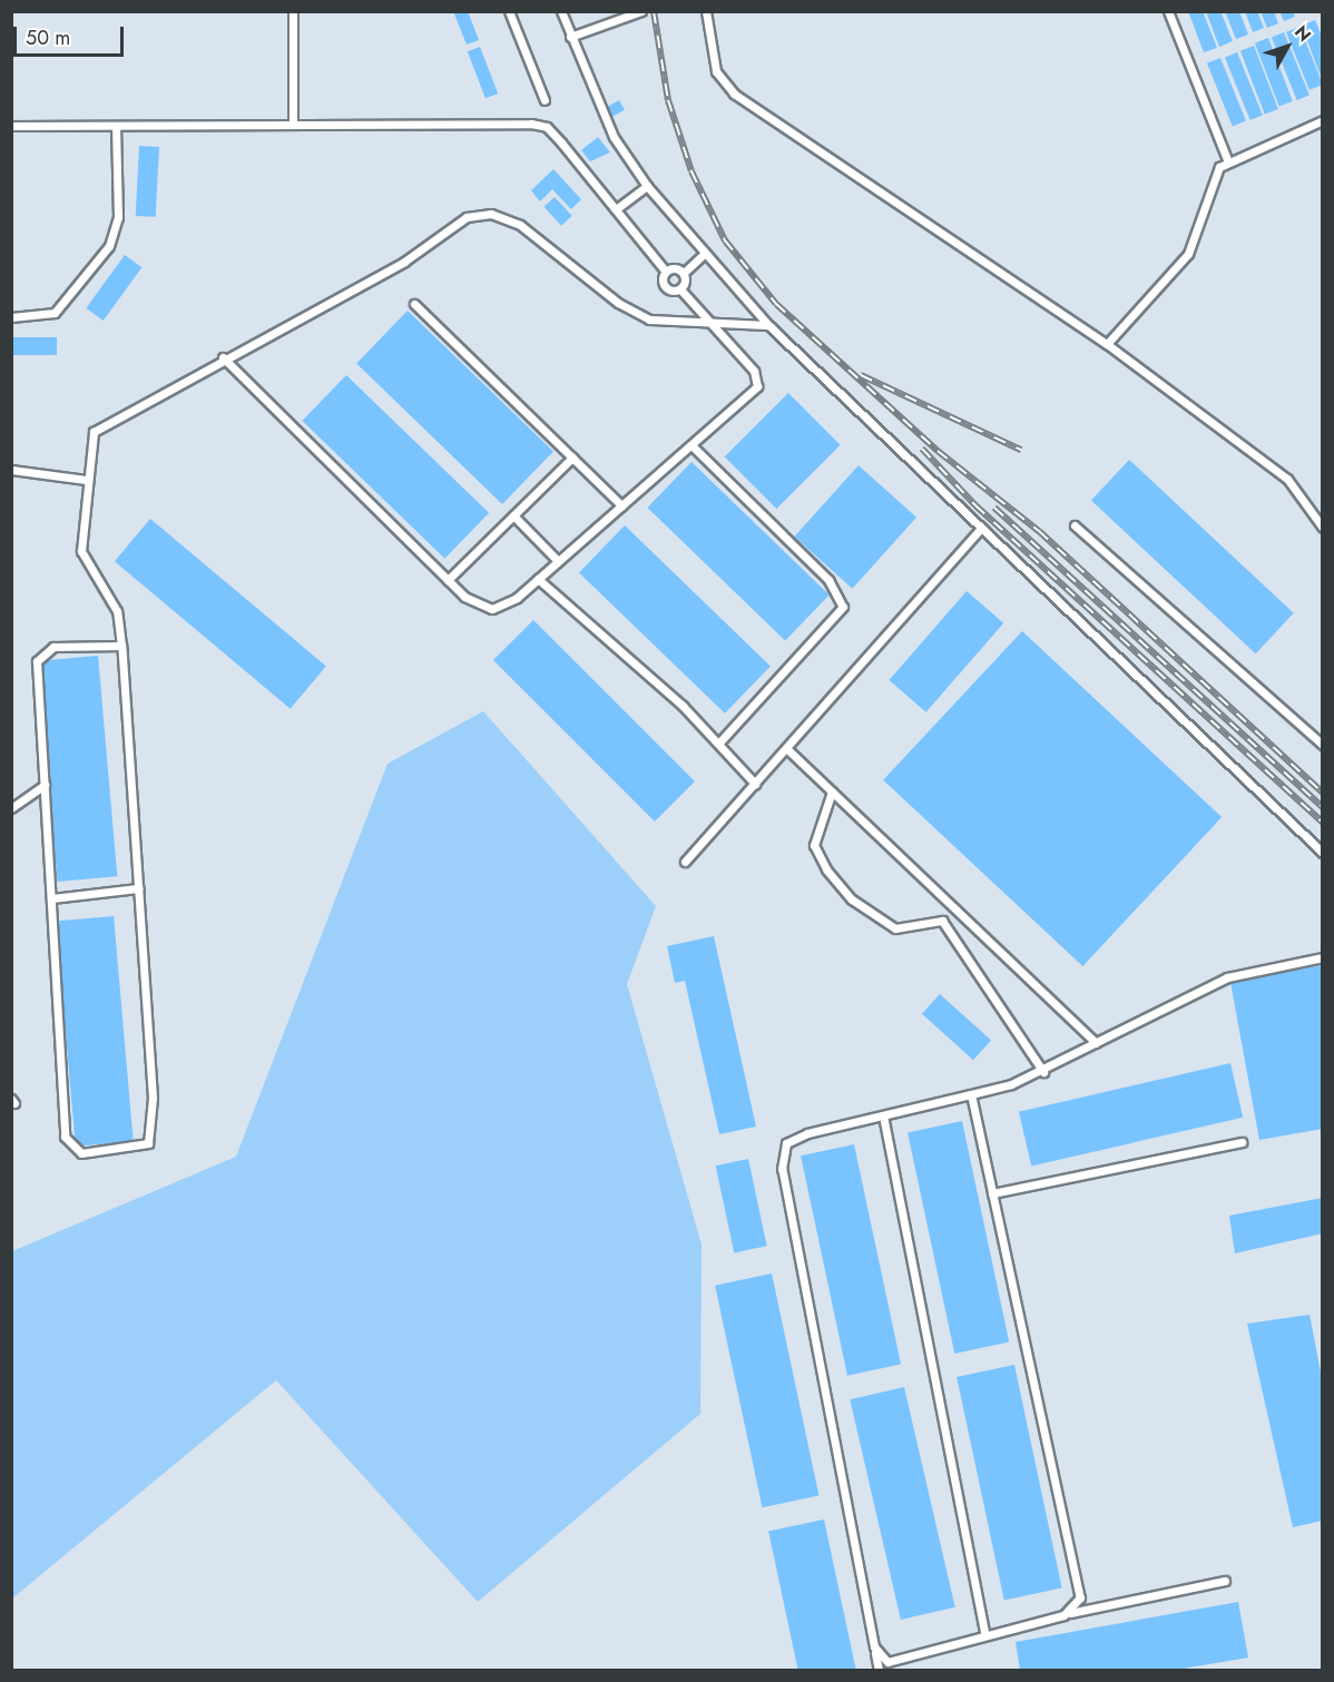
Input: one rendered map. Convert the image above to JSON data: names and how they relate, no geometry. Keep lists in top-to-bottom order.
{
  "scale_bar": "50 m",
  "north": "top right"
}
